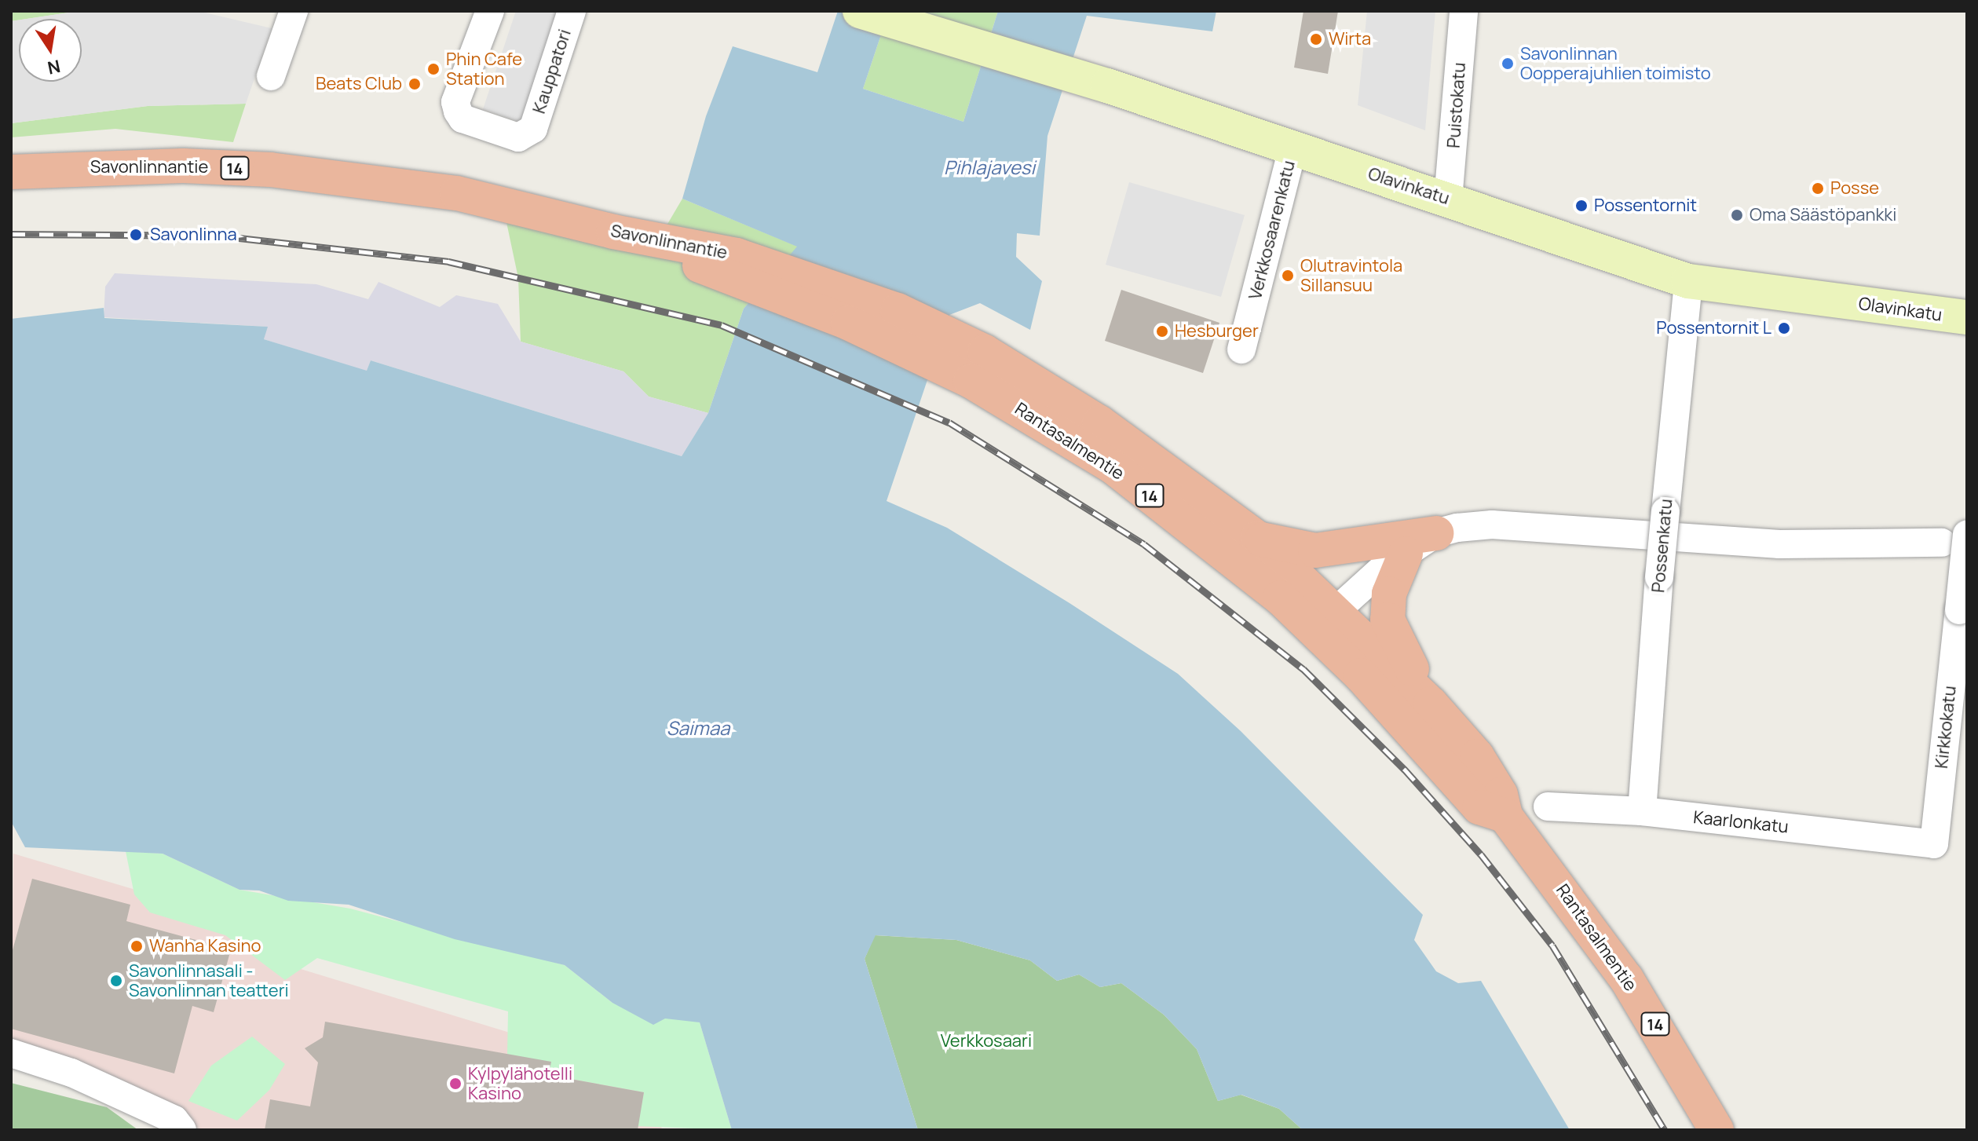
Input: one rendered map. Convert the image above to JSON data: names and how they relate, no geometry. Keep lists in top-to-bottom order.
{
  "streets": {
    "highway": ["Savonlinnantie", "14", "Rantasalmentie"],
    "main road": ["Olavinkatu"],
    "street": [
      "Kauppatori",
      "Puistokatu",
      "Verkkosaarenkatu",
      "Possenkatu",
      "Kirkkokatu",
      "Kaarlonkatu"
    ]
  },
  "crossings": [
    ["Puistokatu", "Olavinkatu"],
    ["Savonlinnantie", "Rantasalmentie"],
    ["Olavinkatu", "Verkkosaarenkatu"],
    ["Olavinkatu", "Possenkatu"],
    ["Possenkatu", "Kaarlonkatu"],
    ["Kirkkokatu", "Kaarlonkatu"]
  ],
  "water": ["Pihlajavesi", "Saimaa"],
  "parks": ["Verkkosaari"],
  "places": [
    "Wirta",
    "Savonlinnan Oopperajuhlien toimisto",
    "Phin Cafe Station",
    "Beats Club",
    "Posse",
    "Possentornit",
    "Oma Säästöpankki",
    "Savonlinna",
    "Olutravintola Sillansuu",
    "Possentornit L",
    "Hesburger",
    "Wanha Kasino",
    "Savonlinnasali - Savonlinnan teatteri",
    "Kylpylähotelli Kasino"
  ],
  "north": "bottom"
}
